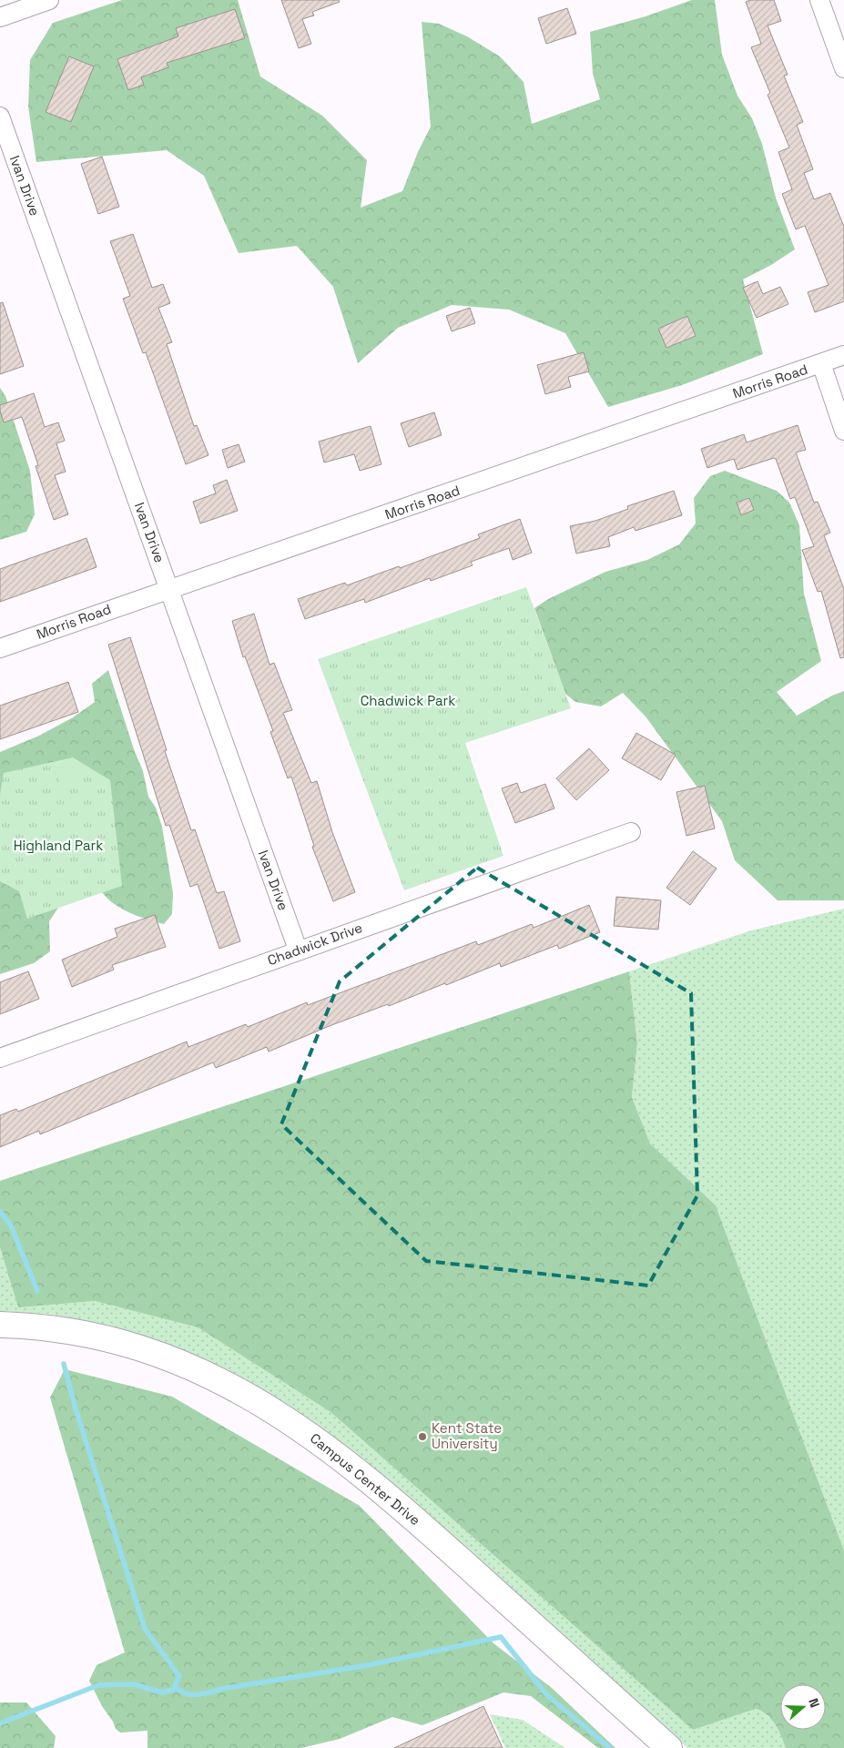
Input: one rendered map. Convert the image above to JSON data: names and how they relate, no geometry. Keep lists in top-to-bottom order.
{
  "streets": {
    "street": [
      "Ivan Drive",
      "Morris Road",
      "Chadwick Drive",
      "Campus Center Drive"
    ]
  },
  "crossings": [
    ["Ivan Drive", "Morris Road"],
    ["Ivan Drive", "Chadwick Drive"]
  ],
  "parks": ["Chadwick Park", "Highland Park"],
  "places": ["Kent State University"],
  "north": "right"
}
